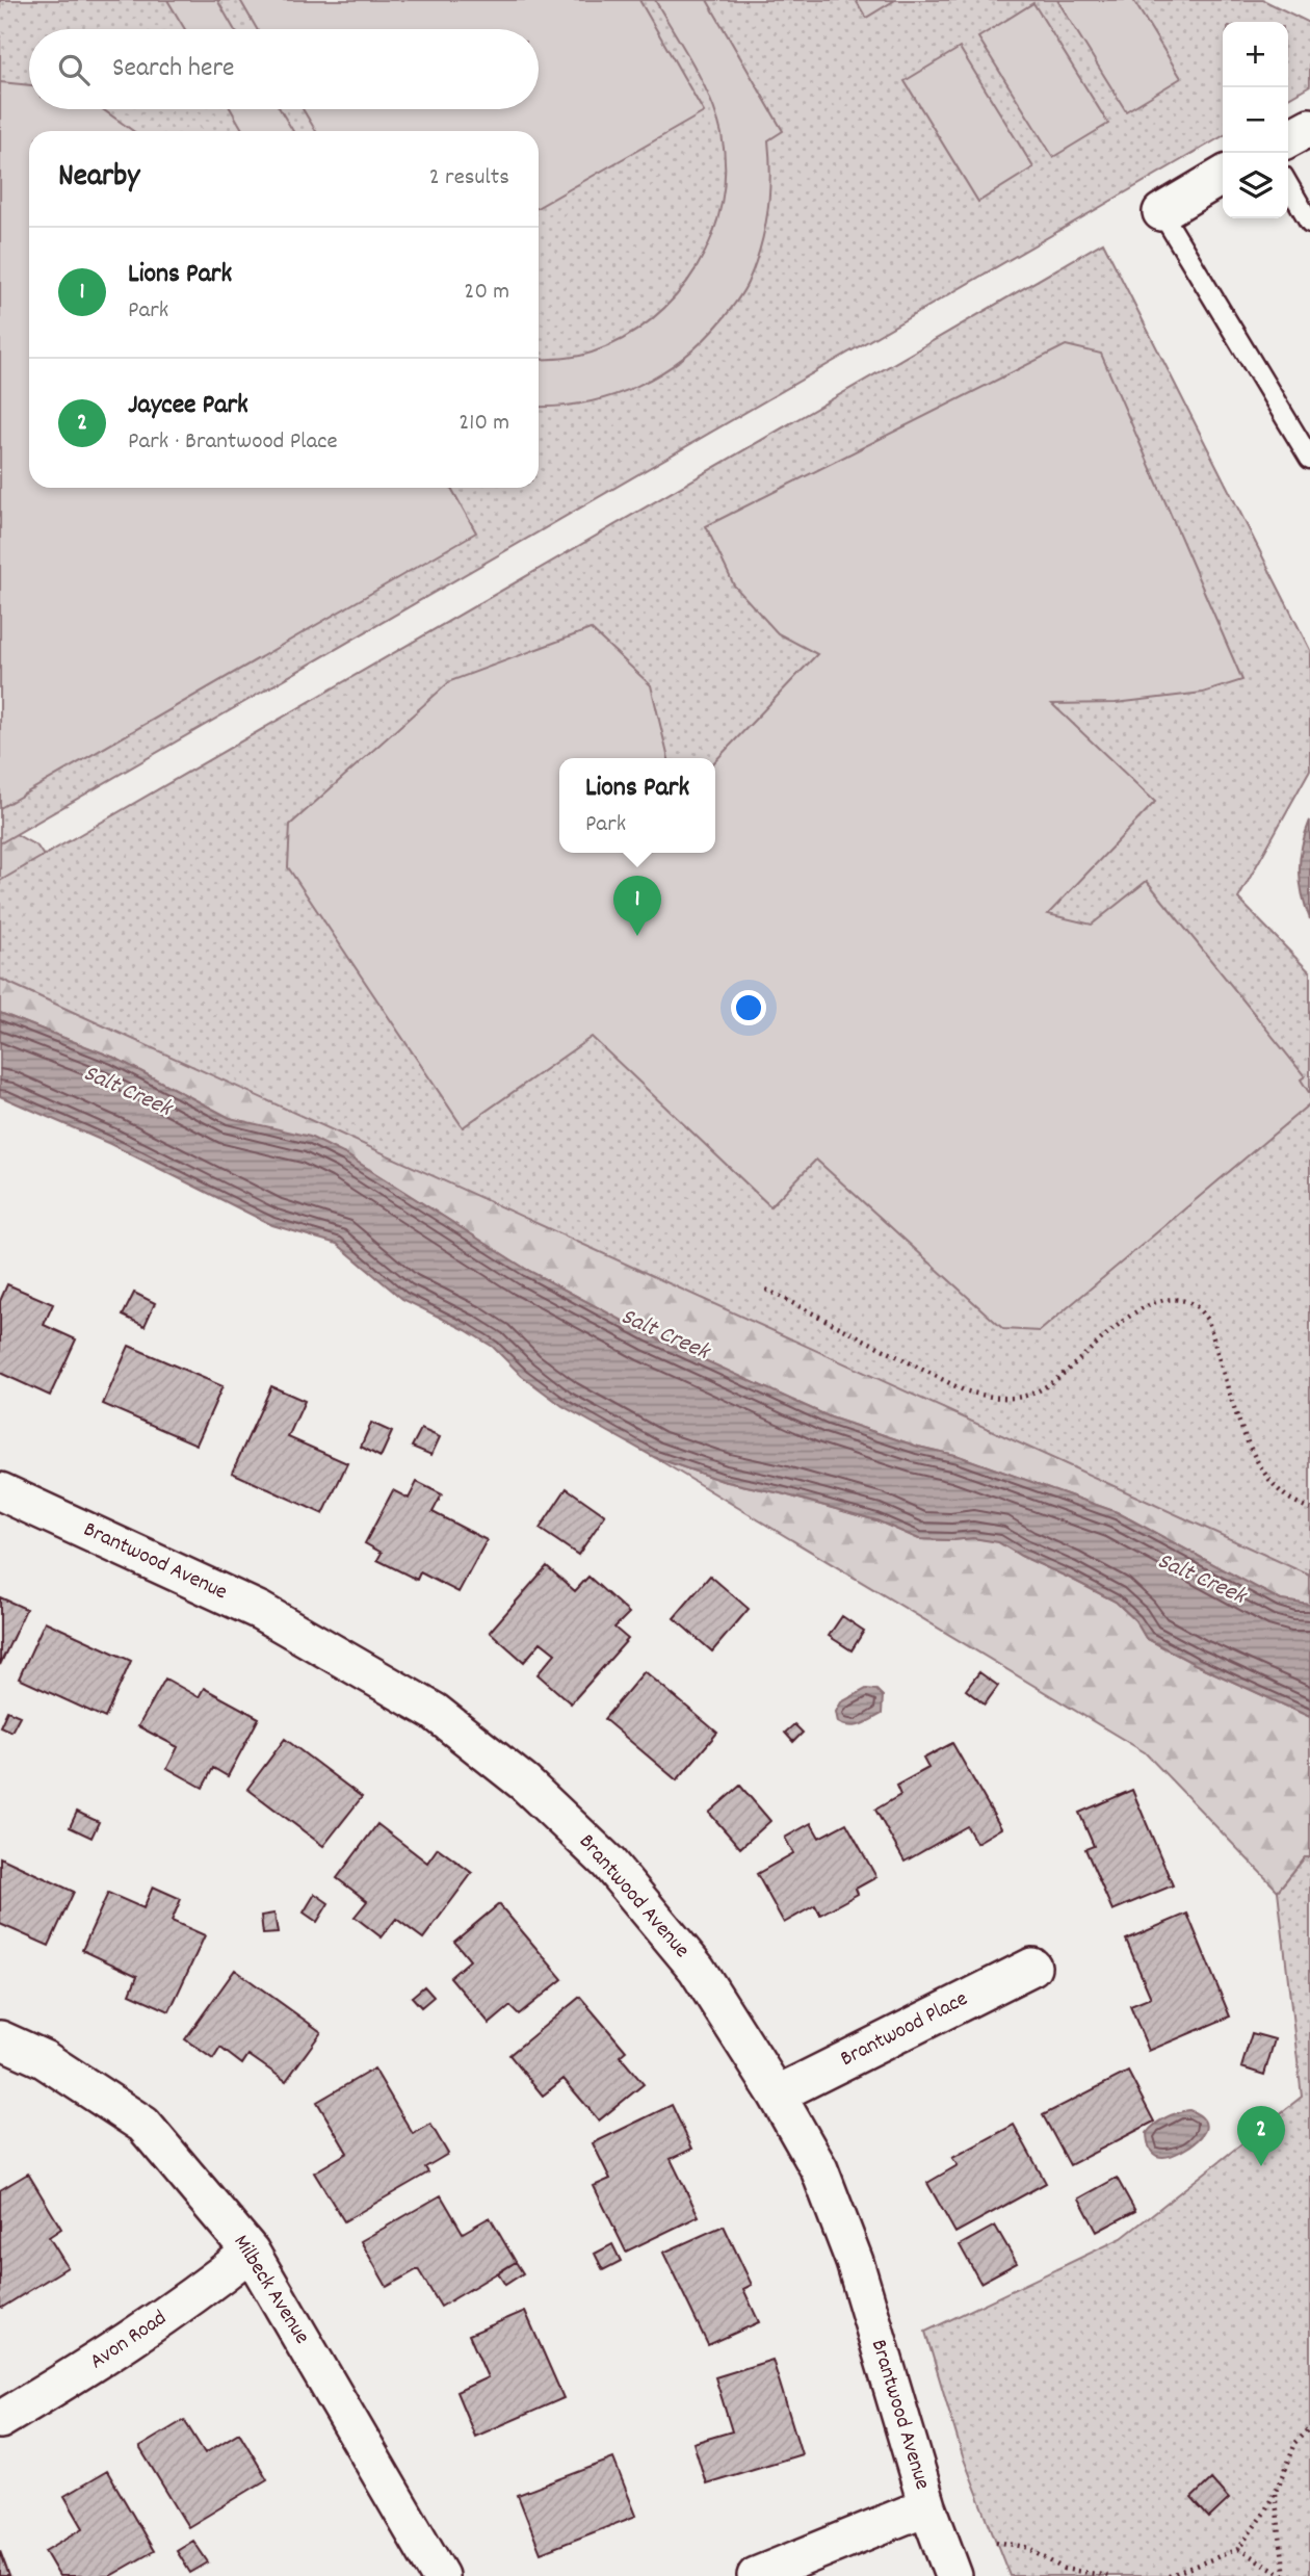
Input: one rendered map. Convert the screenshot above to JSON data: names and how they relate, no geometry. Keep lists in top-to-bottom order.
{
  "streets": {
    "street": [
      "Brantwood Avenue",
      "Brantwood Place",
      "Milbeck Avenue",
      "Avon Road"
    ]
  },
  "crossings": [
    ["Brantwood Avenue", "Brantwood Place"],
    ["Milbeck Avenue", "Avon Road"]
  ],
  "water": ["Salt Creek"],
  "page": {
    "map_buttons": ["+", "−"],
    "search": "Search here",
    "heading": ["Nearby", "2 results"],
    "list": [
      {
        "mark": "1",
        "name": "Lions Park",
        "note": "Park",
        "value": "20 m"
      },
      {
        "mark": "2",
        "name": "Jaycee Park",
        "note": "Park · Brantwood Place",
        "value": "210 m"
      }
    ],
    "popup": ["Lions Park", "Park"],
    "pins": ["1", "2"]
  }
}
